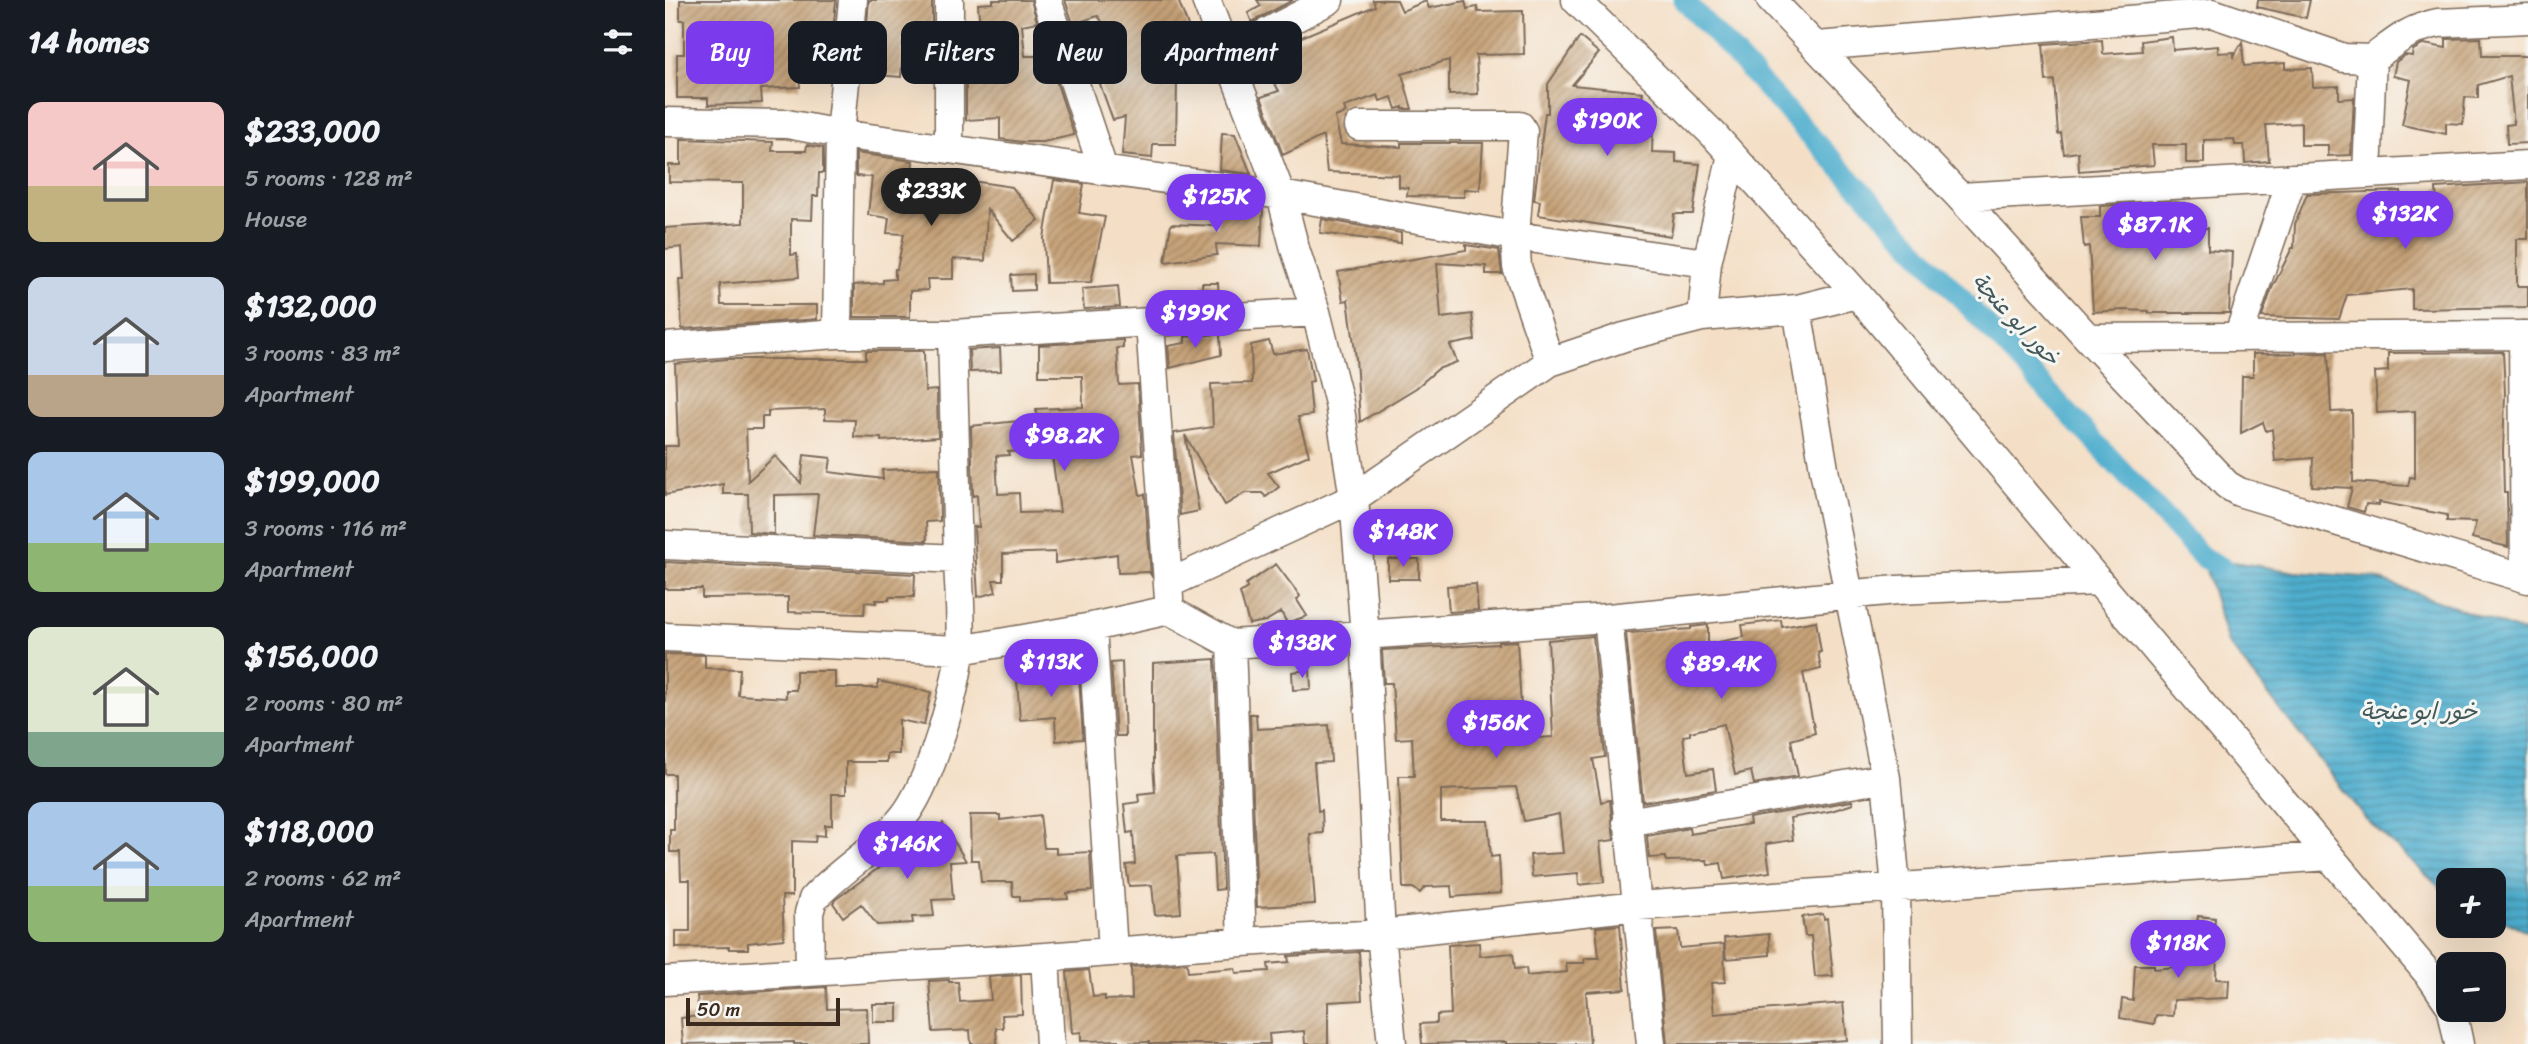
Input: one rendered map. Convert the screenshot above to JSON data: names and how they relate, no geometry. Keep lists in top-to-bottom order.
{
  "water": ["خور ابو عنجة"],
  "scale_bar": "50 m",
  "page": {
    "heading": "14 homes",
    "chip": [
      "Buy",
      "Rent",
      "Filters",
      "New",
      "Apartment"
    ],
    "list": [
      {
        "name": "$233,000",
        "note": "5 rooms · 128 m² · House"
      },
      {
        "name": "$132,000",
        "note": "3 rooms · 83 m² · Apartment"
      },
      {
        "name": "$199,000",
        "note": "3 rooms · 116 m² · Apartment"
      },
      {
        "name": "$156,000",
        "note": "2 rooms · 80 m² · Apartment"
      },
      {
        "name": "$118,000",
        "note": "2 rooms · 62 m² · Apartment"
      }
    ],
    "price": [
      "$190K",
      "$233K",
      "$125K",
      "$132K",
      "$87.1K",
      "$199K",
      "$98.2K",
      "$148K",
      "$138K",
      "$113K",
      "$89.4K",
      "$156K",
      "$146K",
      "$118K"
    ],
    "map_buttons": ["+", "−"],
    "scale": "50 m"
  }
}
